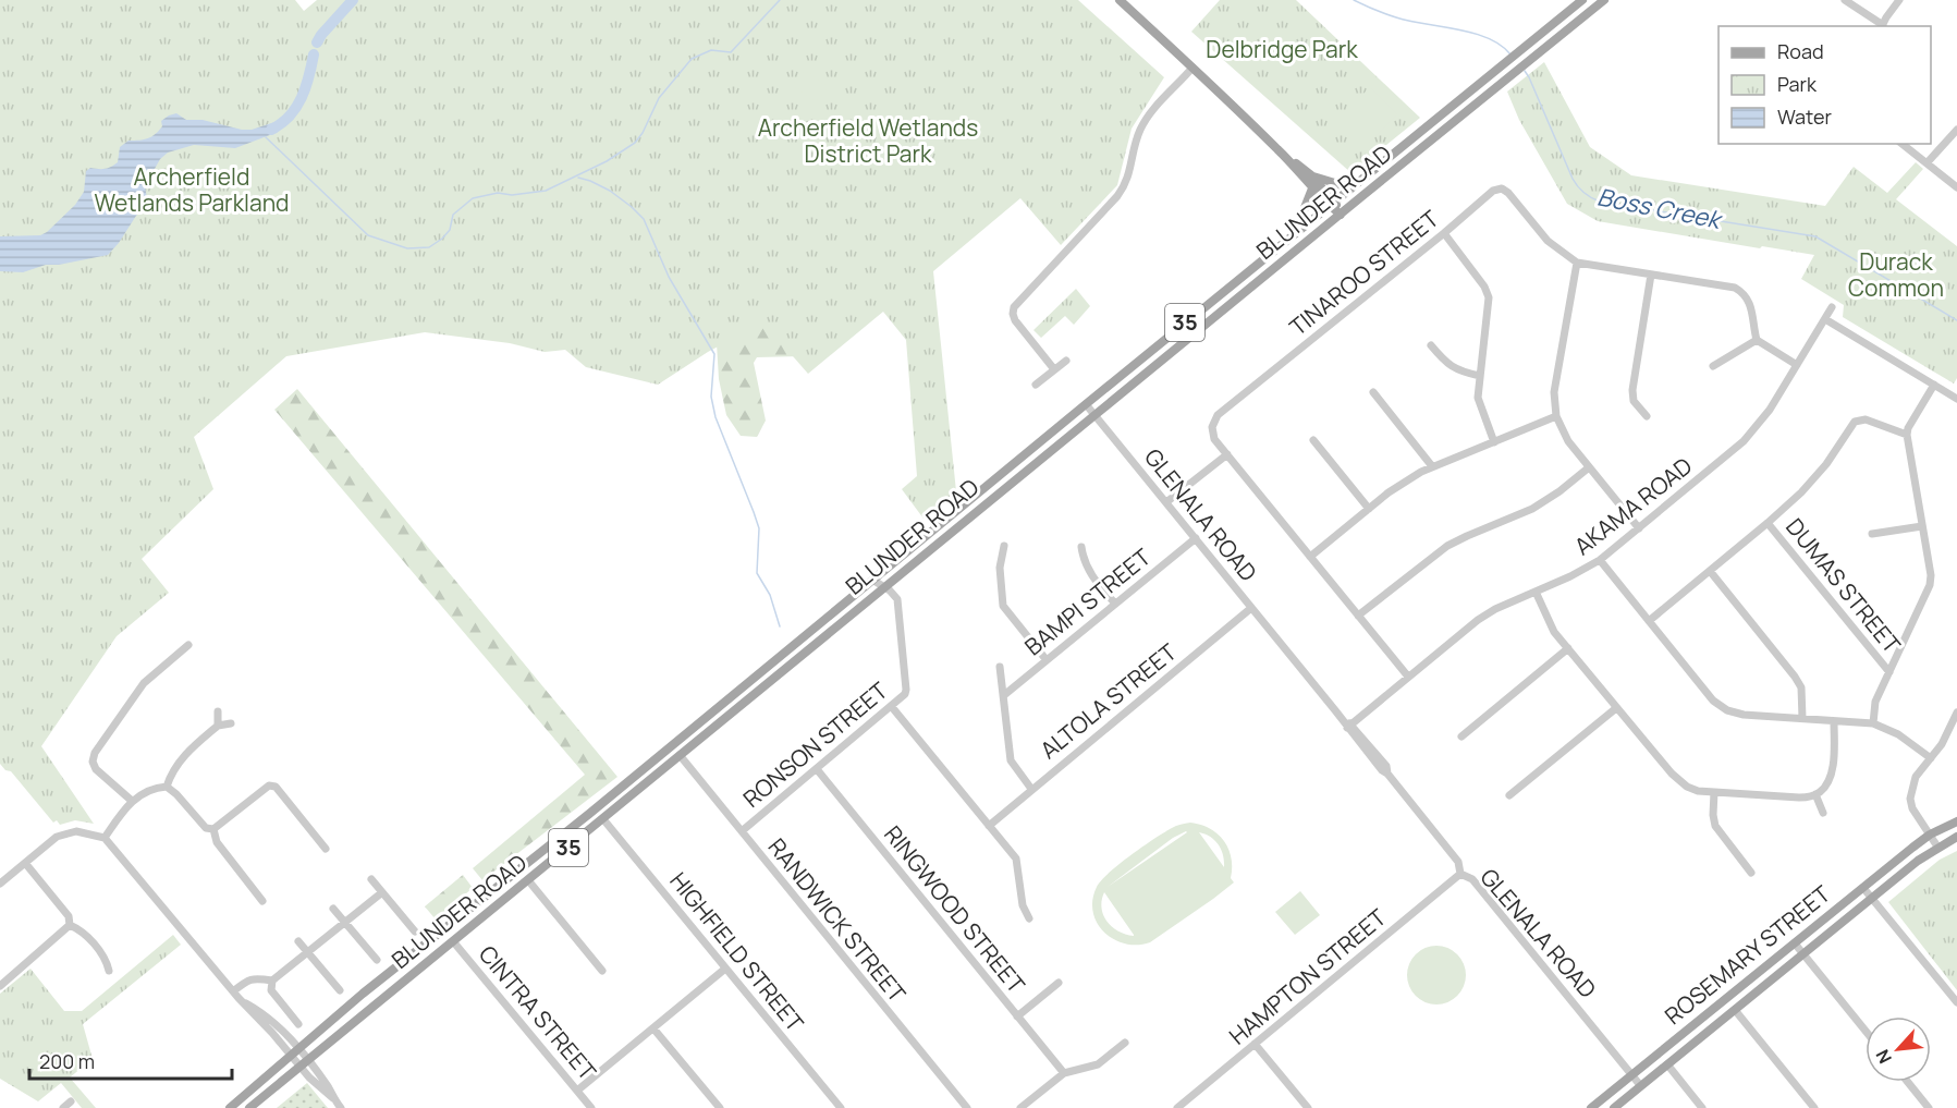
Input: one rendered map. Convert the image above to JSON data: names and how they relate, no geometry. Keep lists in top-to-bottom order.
{
  "streets": {
    "main road": ["BLUNDER ROAD", "35", "ROSEMARY STREET"],
    "street": [
      "TINAROO STREET",
      "AKAMA ROAD",
      "GLENALA ROAD",
      "DUMAS STREET",
      "BAMPI STREET",
      "ALTOLA STREET",
      "RONSON STREET",
      "RINGWOOD STREET",
      "RANDWICK STREET",
      "HIGHFIELD STREET",
      "HAMPTON STREET",
      "CINTRA STREET"
    ]
  },
  "crossings": [
    ["BLUNDER ROAD", "GLENALA ROAD"],
    ["BLUNDER ROAD", "RONSON STREET"],
    ["BLUNDER ROAD", "RANDWICK STREET"],
    ["BLUNDER ROAD", "HIGHFIELD STREET"],
    ["BLUNDER ROAD", "CINTRA STREET"],
    ["TINAROO STREET", "AKAMA ROAD"],
    ["AKAMA ROAD", "GLENALA ROAD"],
    ["GLENALA ROAD", "BAMPI STREET"],
    ["GLENALA ROAD", "ALTOLA STREET"],
    ["GLENALA ROAD", "ROSEMARY STREET"],
    ["GLENALA ROAD", "HAMPTON STREET"],
    ["RONSON STREET", "RINGWOOD STREET"],
    ["RONSON STREET", "RANDWICK STREET"]
  ],
  "water": ["Boss Creek"],
  "parks": [
    "Delbridge Park",
    "Archerfield Wetlands District Park",
    "Archerfield Wetlands Parkland",
    "Durack Common"
  ],
  "legend": ["Road", "Park", "Water"],
  "scale_bar": "200 m",
  "north": "bottom left"
}
